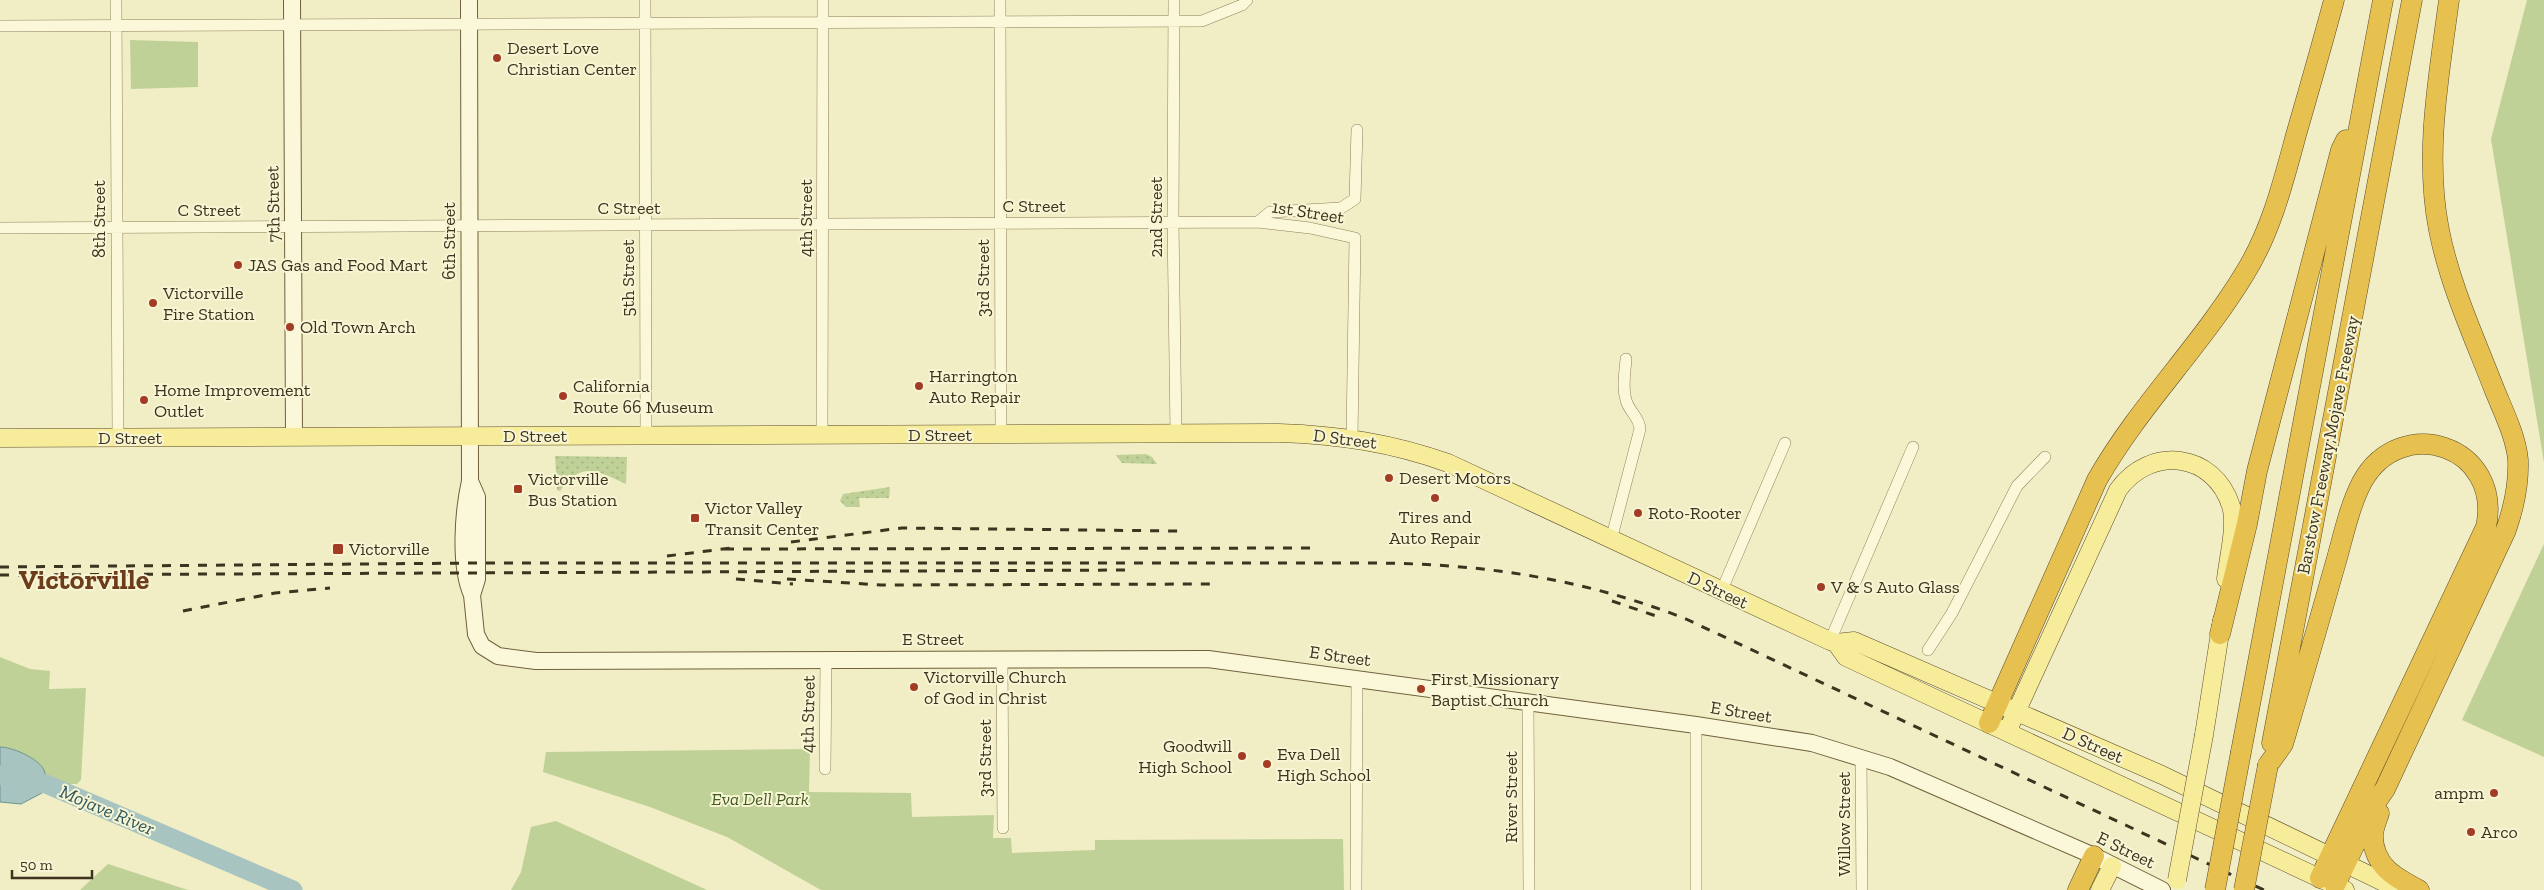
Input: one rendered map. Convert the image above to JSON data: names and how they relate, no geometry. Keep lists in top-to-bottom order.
{
  "streets": {
    "highway": ["Barstow Freeway;Mojave Freeway"],
    "main road": ["D Street"],
    "street": [
      "7th Street",
      "C Street",
      "1st Street",
      "2nd Street",
      "4th Street",
      "8th Street",
      "6th Street",
      "5th Street",
      "3rd Street",
      "E Street",
      "River Street",
      "Willow Street"
    ]
  },
  "crossings": [
    ["7th Street", "C Street"],
    ["7th Street", "D Street"],
    ["C Street", "1st Street"],
    ["C Street", "2nd Street"],
    ["C Street", "4th Street"],
    ["C Street", "8th Street"],
    ["C Street", "6th Street"],
    ["C Street", "5th Street"],
    ["C Street", "3rd Street"],
    ["1st Street", "D Street"],
    ["2nd Street", "D Street"],
    ["4th Street", "D Street"],
    ["4th Street", "E Street"],
    ["8th Street", "D Street"],
    ["6th Street", "D Street"],
    ["6th Street", "E Street"],
    ["5th Street", "D Street"],
    ["3rd Street", "D Street"],
    ["3rd Street", "E Street"],
    ["E Street", "River Street"],
    ["E Street", "Willow Street"]
  ],
  "districts": ["Victorville"],
  "water": ["Mojave River"],
  "parks": ["Eva Dell Park"],
  "places": {
    "other": [
      "Desert Love Christian Center",
      "JAS Gas and Food Mart",
      "Victorville Fire Station",
      "Old Town Arch",
      "Harrington Auto Repair",
      "California Route 66 Museum",
      "Home Improvement Outlet",
      "Desert Motors",
      "Tires and Auto Repair",
      "Roto-Rooter",
      "V & S Auto Glass",
      "Victorville Church of God in Christ",
      "First Missionary Baptist Church",
      "Goodwill High School",
      "Eva Dell High School",
      "ampm",
      "Arco"
    ],
    "transit": ["Victorville Bus Station", "Victor Valley Transit Center", "Victorville"]
  },
  "scale_bar": "50 m"
}
